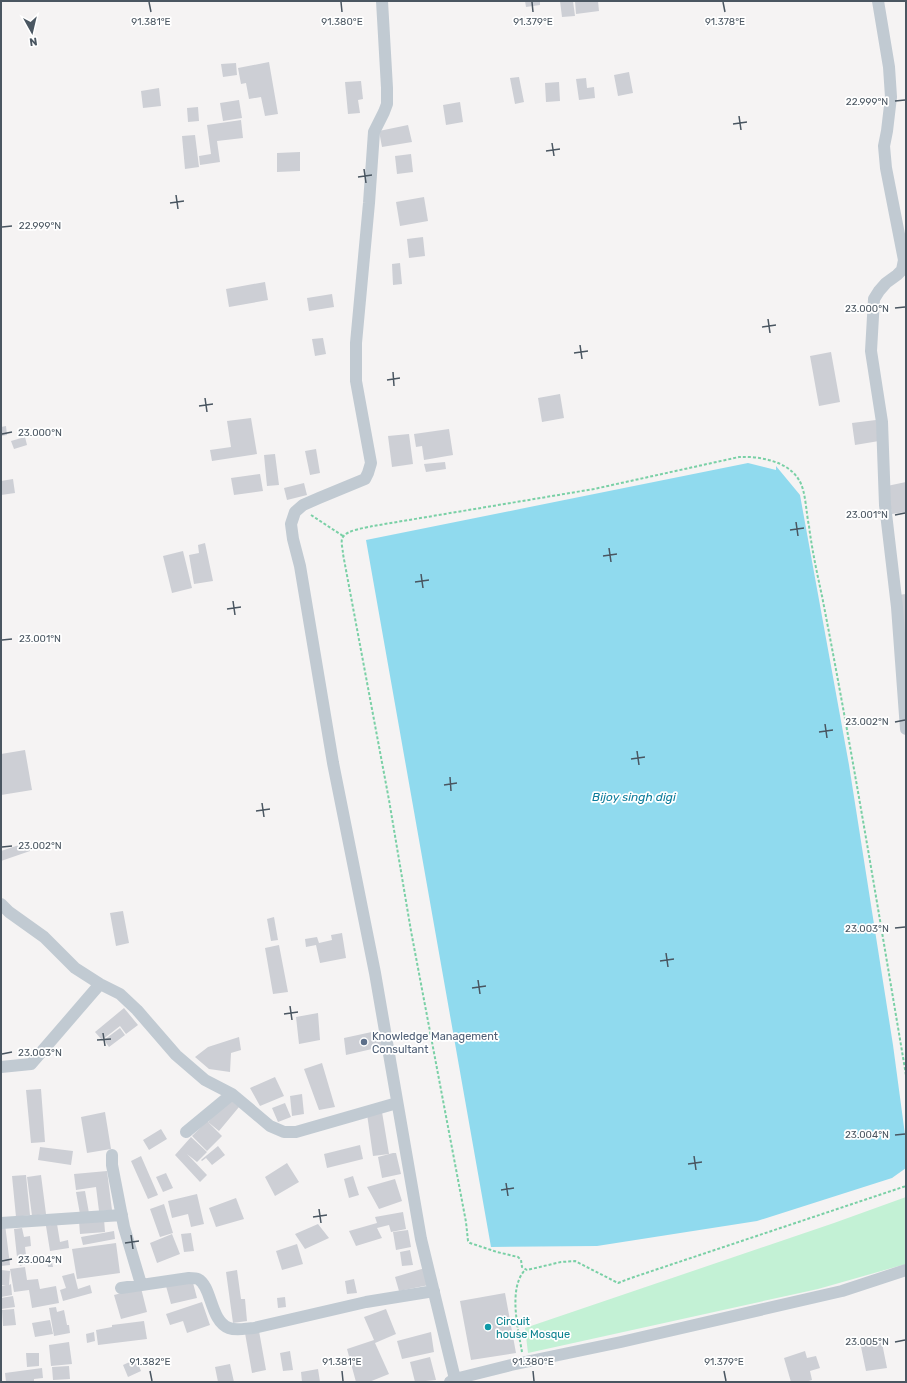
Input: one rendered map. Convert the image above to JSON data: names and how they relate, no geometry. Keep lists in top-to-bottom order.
{
  "water": ["Bijoy singh digi"],
  "places": ["Knowledge Management Consultant", "Circuit house Mosque"],
  "north": "bottom",
  "coordinates": [
    "91.381°E",
    "91.380°E",
    "91.379°E",
    "91.378°E",
    "22.999°N",
    "23.000°N",
    "23.001°N",
    "23.002°N",
    "23.003°N",
    "23.004°N",
    "23.005°N",
    "91.382°E"
  ]
}
